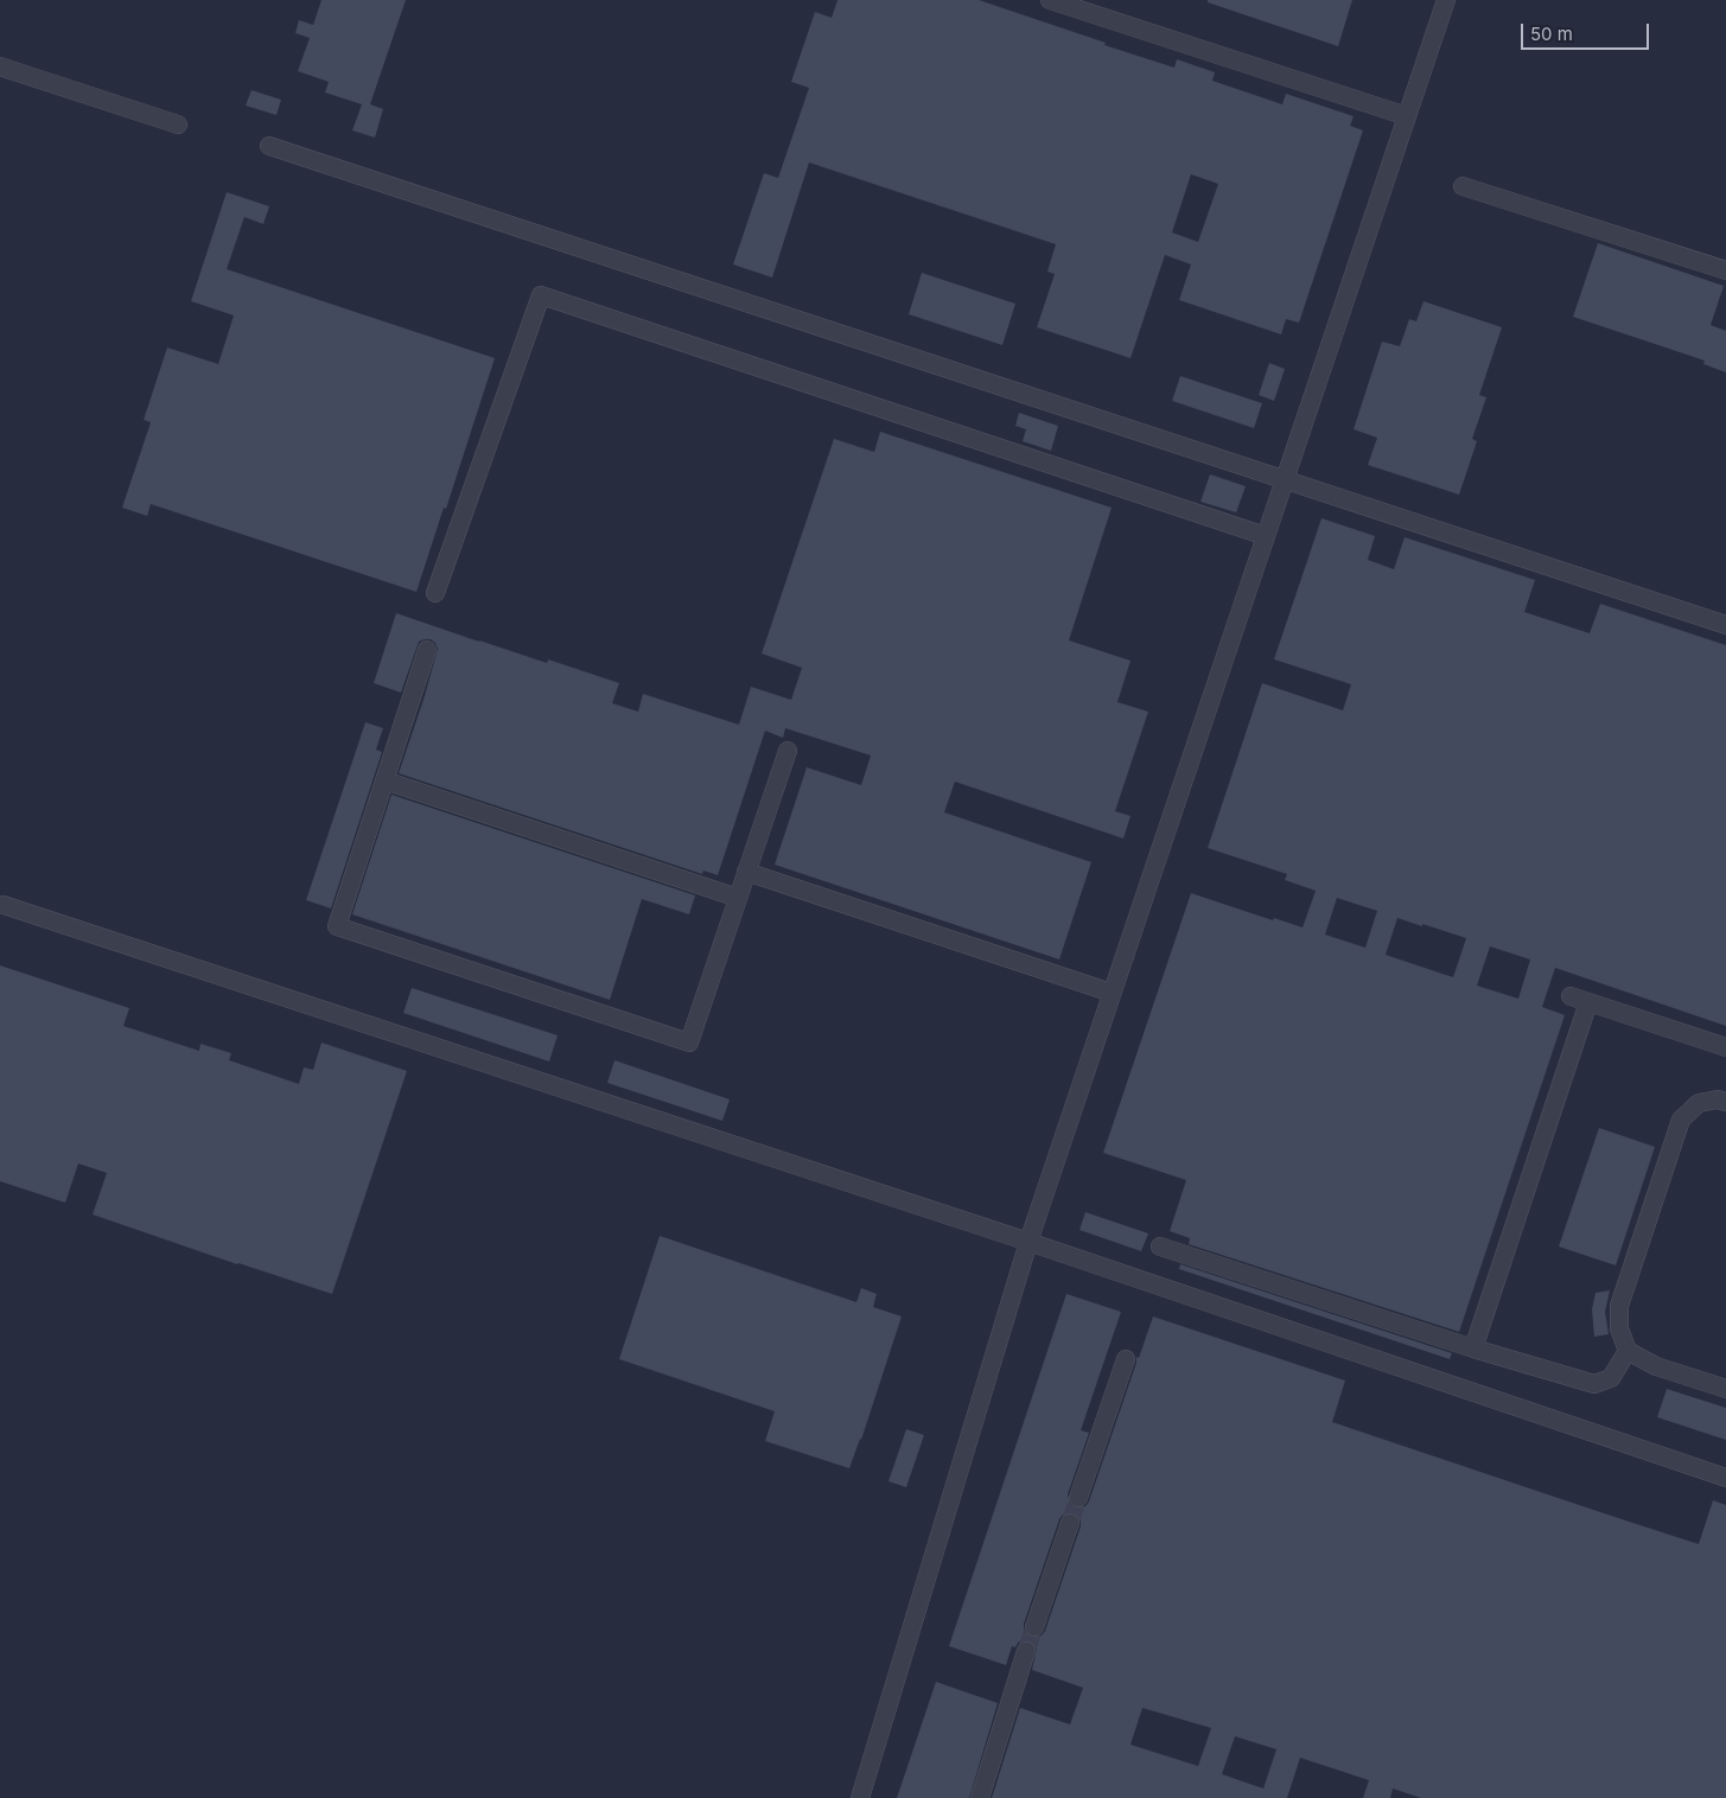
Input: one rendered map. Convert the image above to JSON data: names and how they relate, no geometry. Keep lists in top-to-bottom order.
{
  "scale_bar": "50 m"
}
